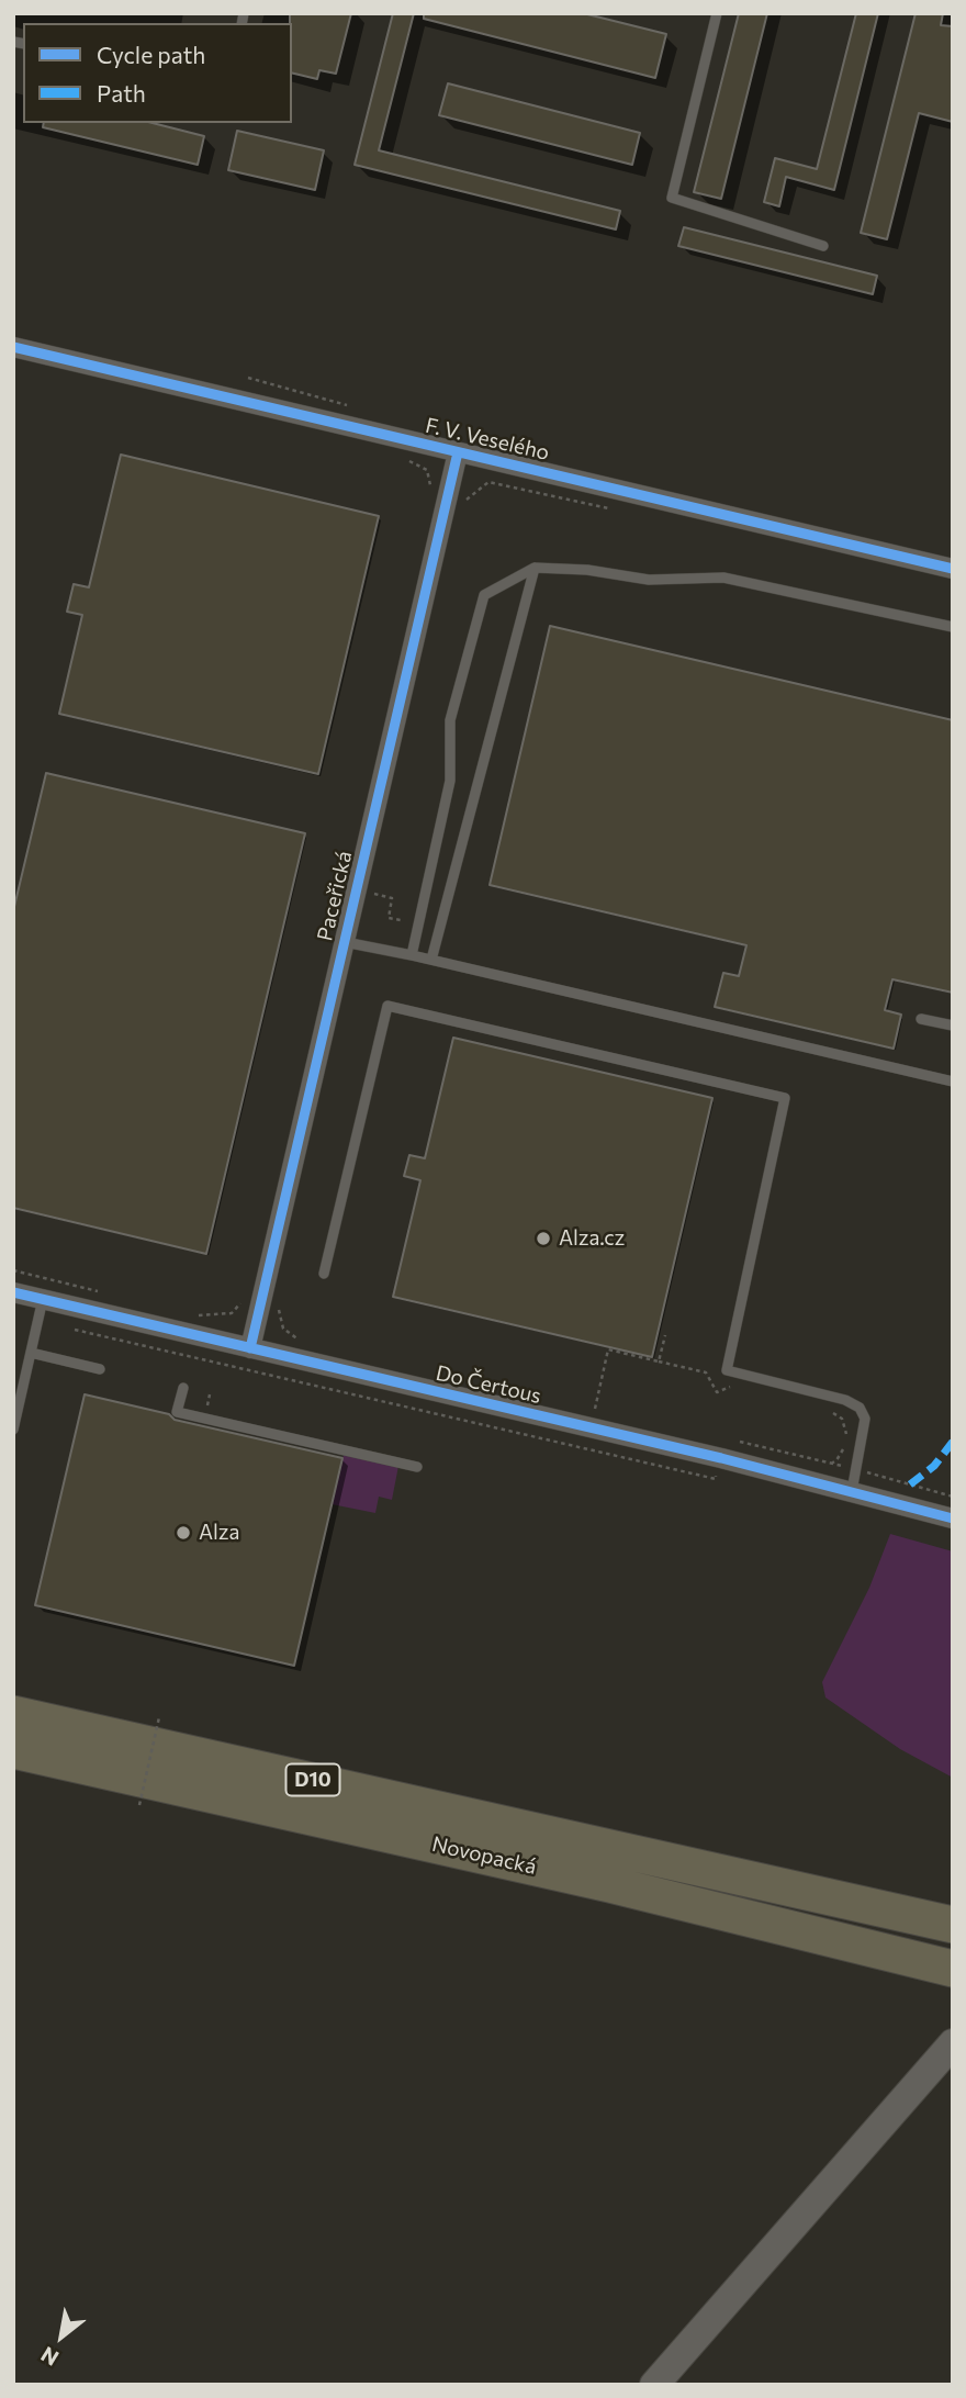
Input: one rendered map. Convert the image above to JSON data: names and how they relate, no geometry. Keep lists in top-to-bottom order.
{
  "streets": {
    "highway": ["D10", "Novopacká"],
    "street": ["F. V. Veselého", "Paceřická", "Do Čertous"]
  },
  "crossings": [
    ["F. V. Veselého", "Paceřická"],
    ["Paceřická", "Do Čertous"]
  ],
  "places": ["Alza.cz", "Alza"],
  "legend": ["Cycle path", "Path"],
  "north": "bottom left"
}
